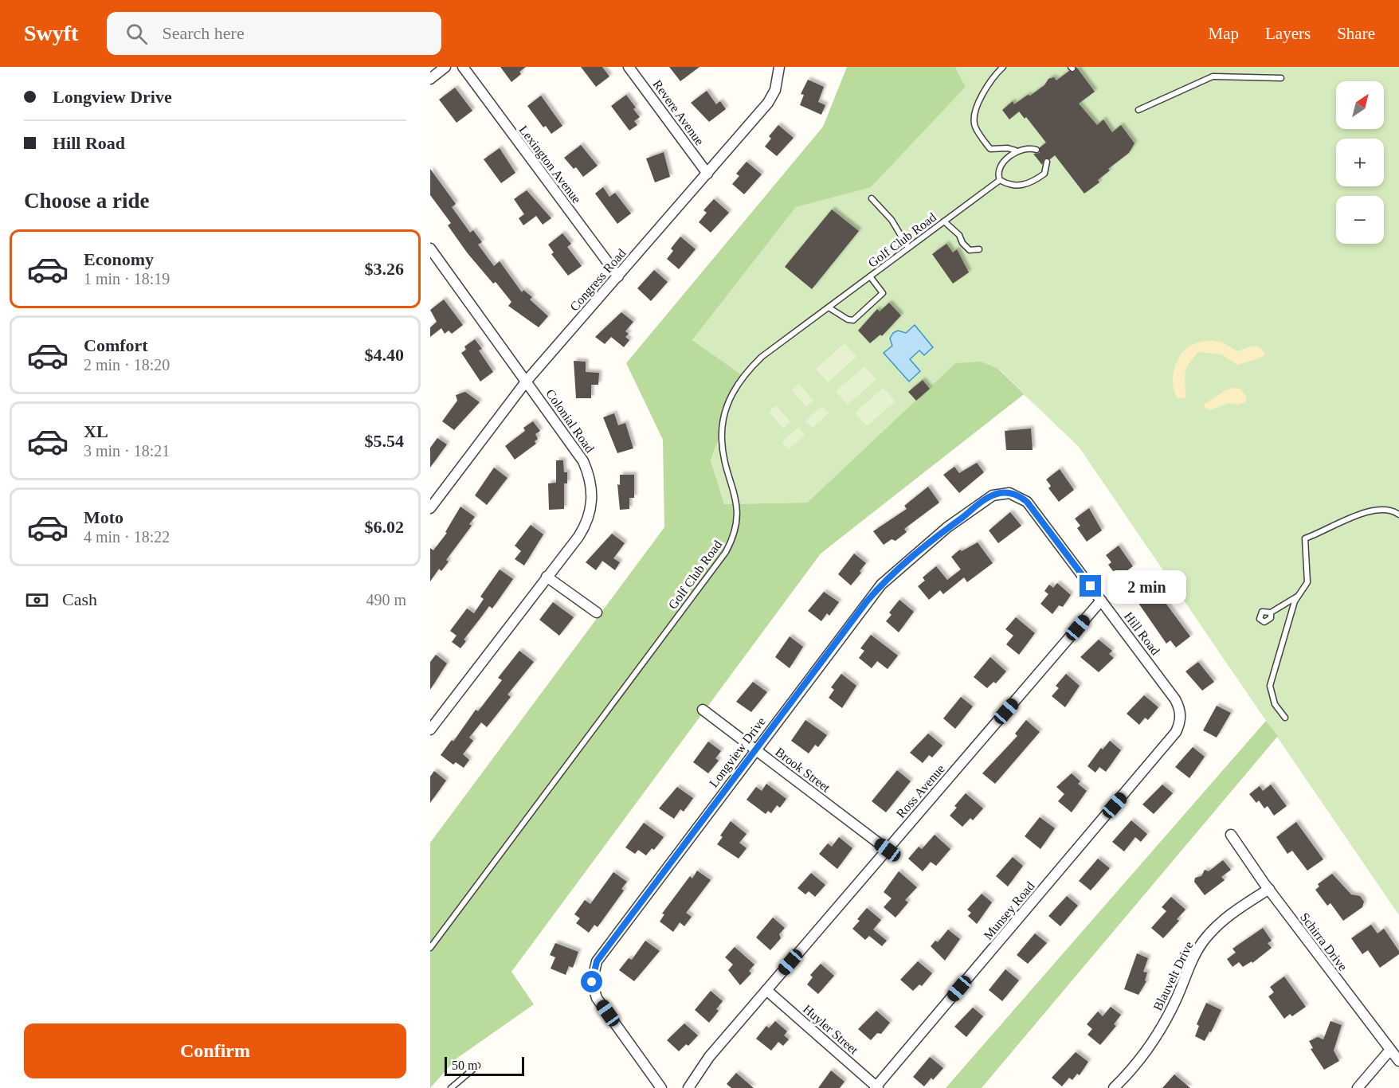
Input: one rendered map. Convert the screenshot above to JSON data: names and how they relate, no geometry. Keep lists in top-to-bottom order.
{
  "streets": {
    "street": [
      "Revere Avenue",
      "Lexington Avenue",
      "Congress Road",
      "Colonial Road",
      "Hill Road",
      "Longview Drive",
      "Brook Street",
      "Ross Avenue",
      "Munsey Road",
      "Schirra Drive",
      "Blauvelt Drive",
      "Huyler Street"
    ],
    "lane": ["Golf Club Road"]
  },
  "crossings": [
    ["Revere Avenue", "Congress Road"],
    ["Lexington Avenue", "Congress Road"],
    ["Congress Road", "Colonial Road"],
    ["Hill Road", "Longview Drive"],
    ["Hill Road", "Ross Avenue"],
    ["Hill Road", "Munsey Road"],
    ["Longview Drive", "Brook Street"],
    ["Brook Street", "Ross Avenue"],
    ["Ross Avenue", "Huyler Street"],
    ["Munsey Road", "Huyler Street"],
    ["Schirra Drive", "Blauvelt Drive"]
  ],
  "scale_bar": "50 m",
  "north": "top right",
  "page": {
    "header": "Swyft",
    "search": "Search here",
    "nav": ["Map", "Layers", "Share"],
    "banner": ["Longview Drive", "Hill Road"],
    "map_buttons": ["+", "−"],
    "heading": "Choose a ride",
    "list": [
      {
        "name": "Economy",
        "note": "1 min · 18:19",
        "value": "$3.26"
      },
      {
        "name": "Comfort",
        "note": "2 min · 18:20",
        "value": "$4.40"
      },
      {
        "name": "XL",
        "note": "3 min · 18:21",
        "value": "$5.54"
      },
      {
        "name": "Moto",
        "note": "4 min · 18:22",
        "value": "$6.02"
      }
    ],
    "bubble": "2 min",
    "pay": ["Cash", "490 m"],
    "buttons": "Confirm",
    "scale": "50 m"
  }
}
